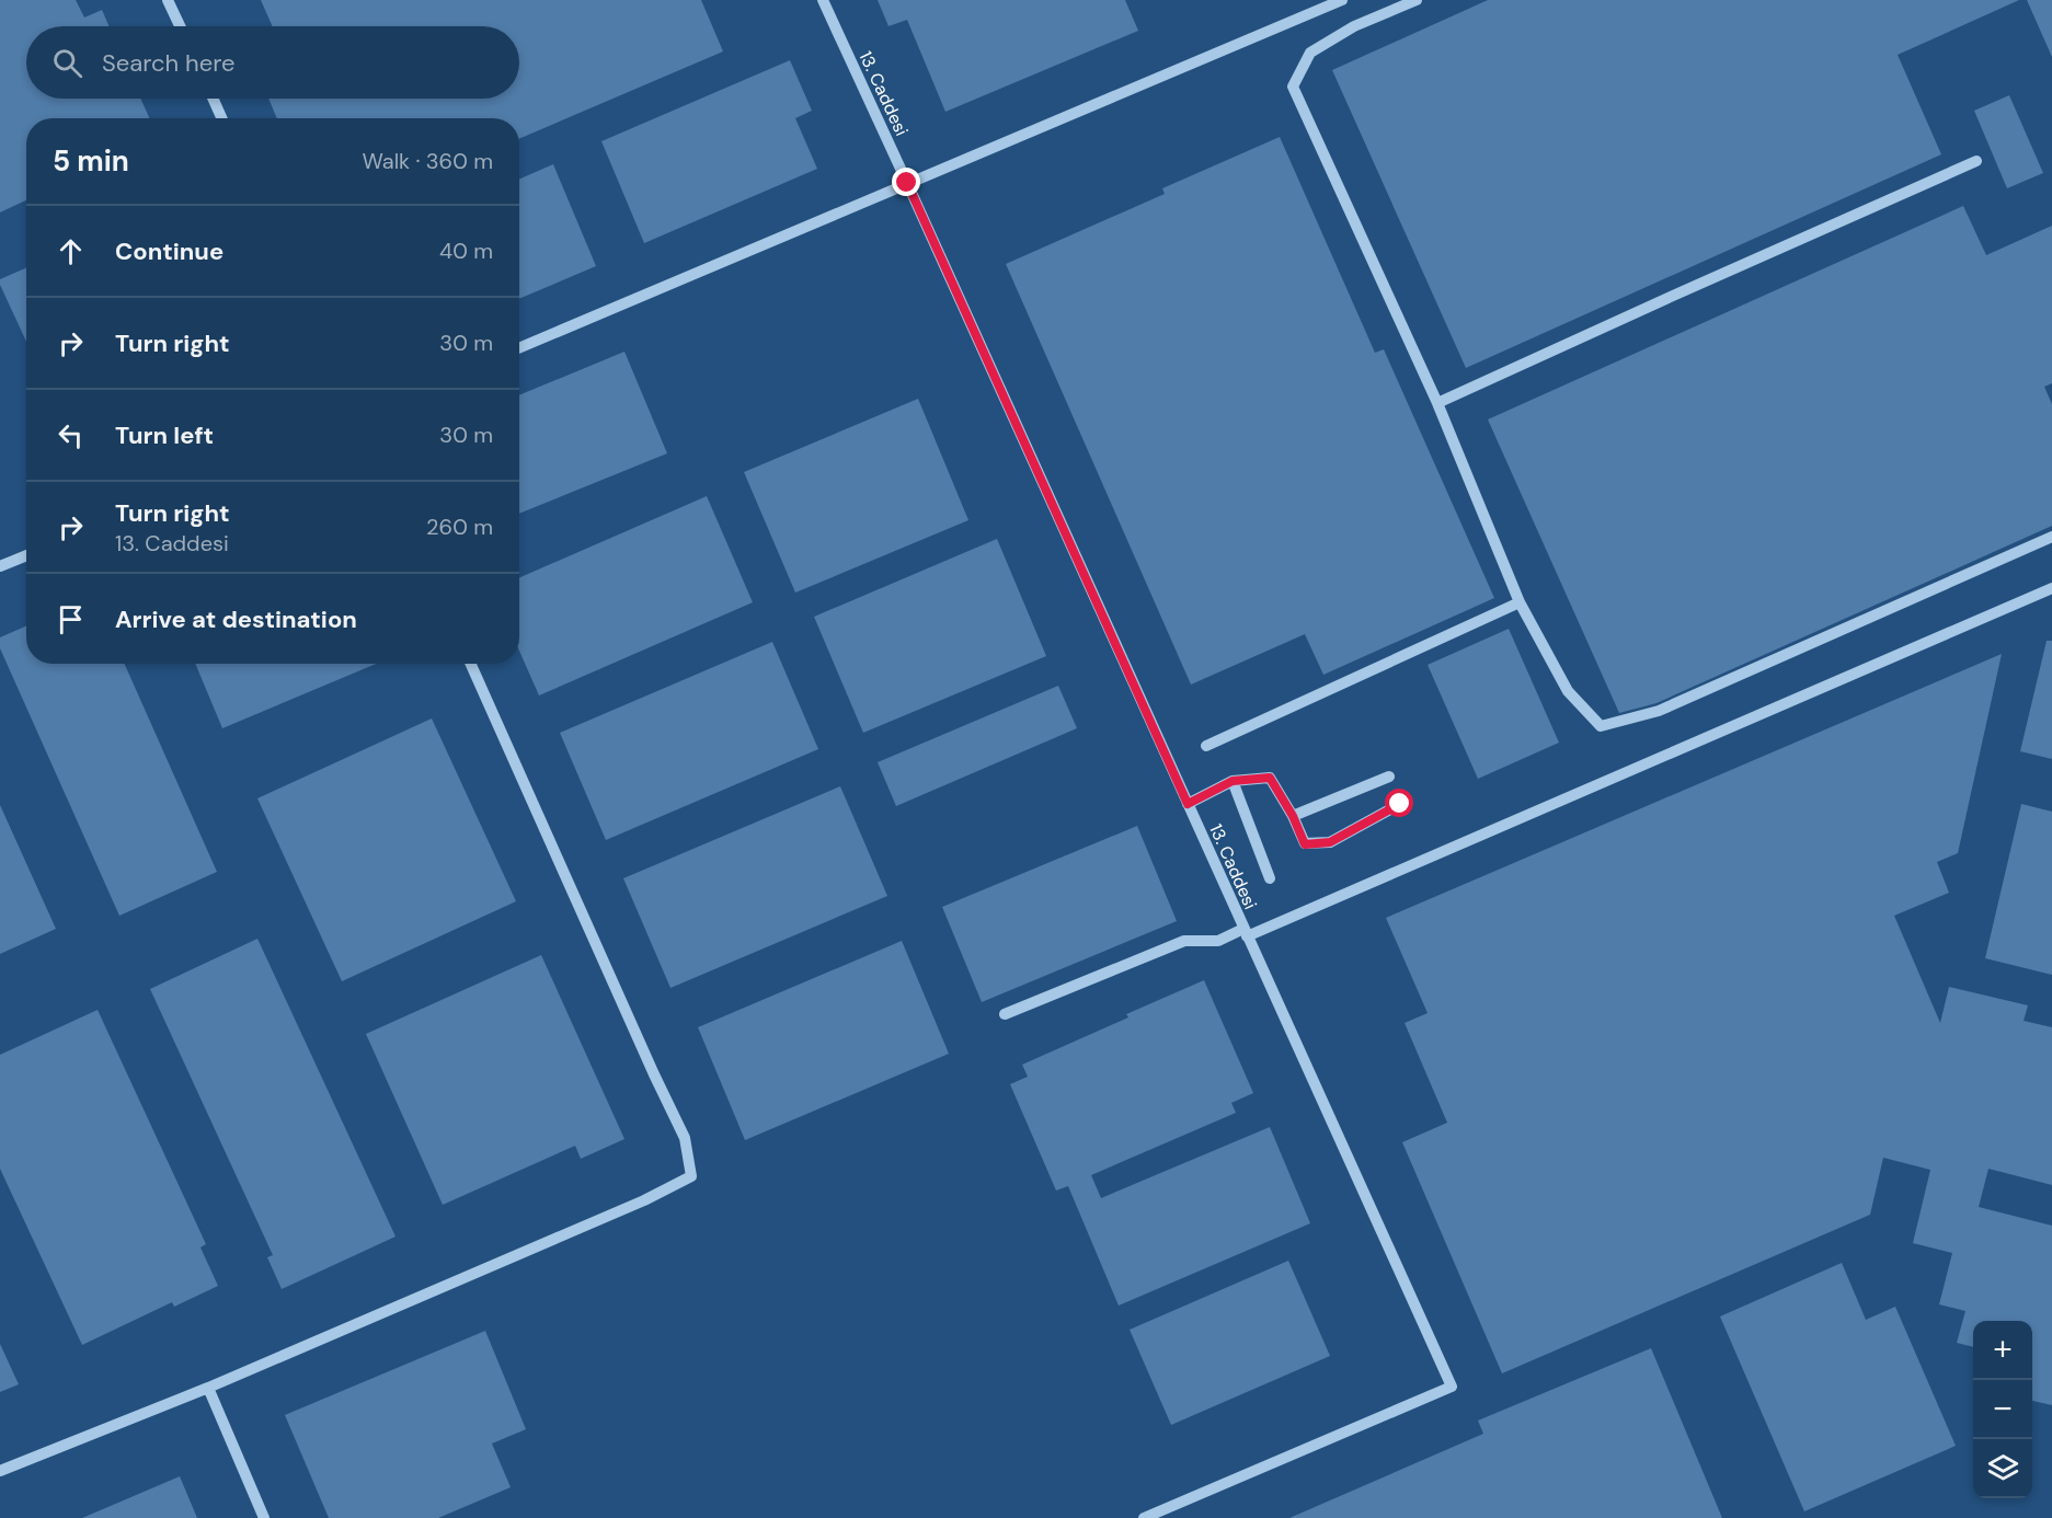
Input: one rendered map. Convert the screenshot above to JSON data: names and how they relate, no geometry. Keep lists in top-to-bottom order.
{
  "streets": {
    "street": ["13. Caddesi"]
  },
  "page": {
    "search": "Search here",
    "heading": ["5 min", "Walk · 360 m"],
    "list": [
      ["Continue", "40 m"],
      ["Turn right", "30 m"],
      ["Turn left", "30 m"],
      ["Turn right", "13. Caddesi", "260 m"],
      "Arrive at destination"
    ],
    "map_buttons": ["+", "−"]
  }
}
